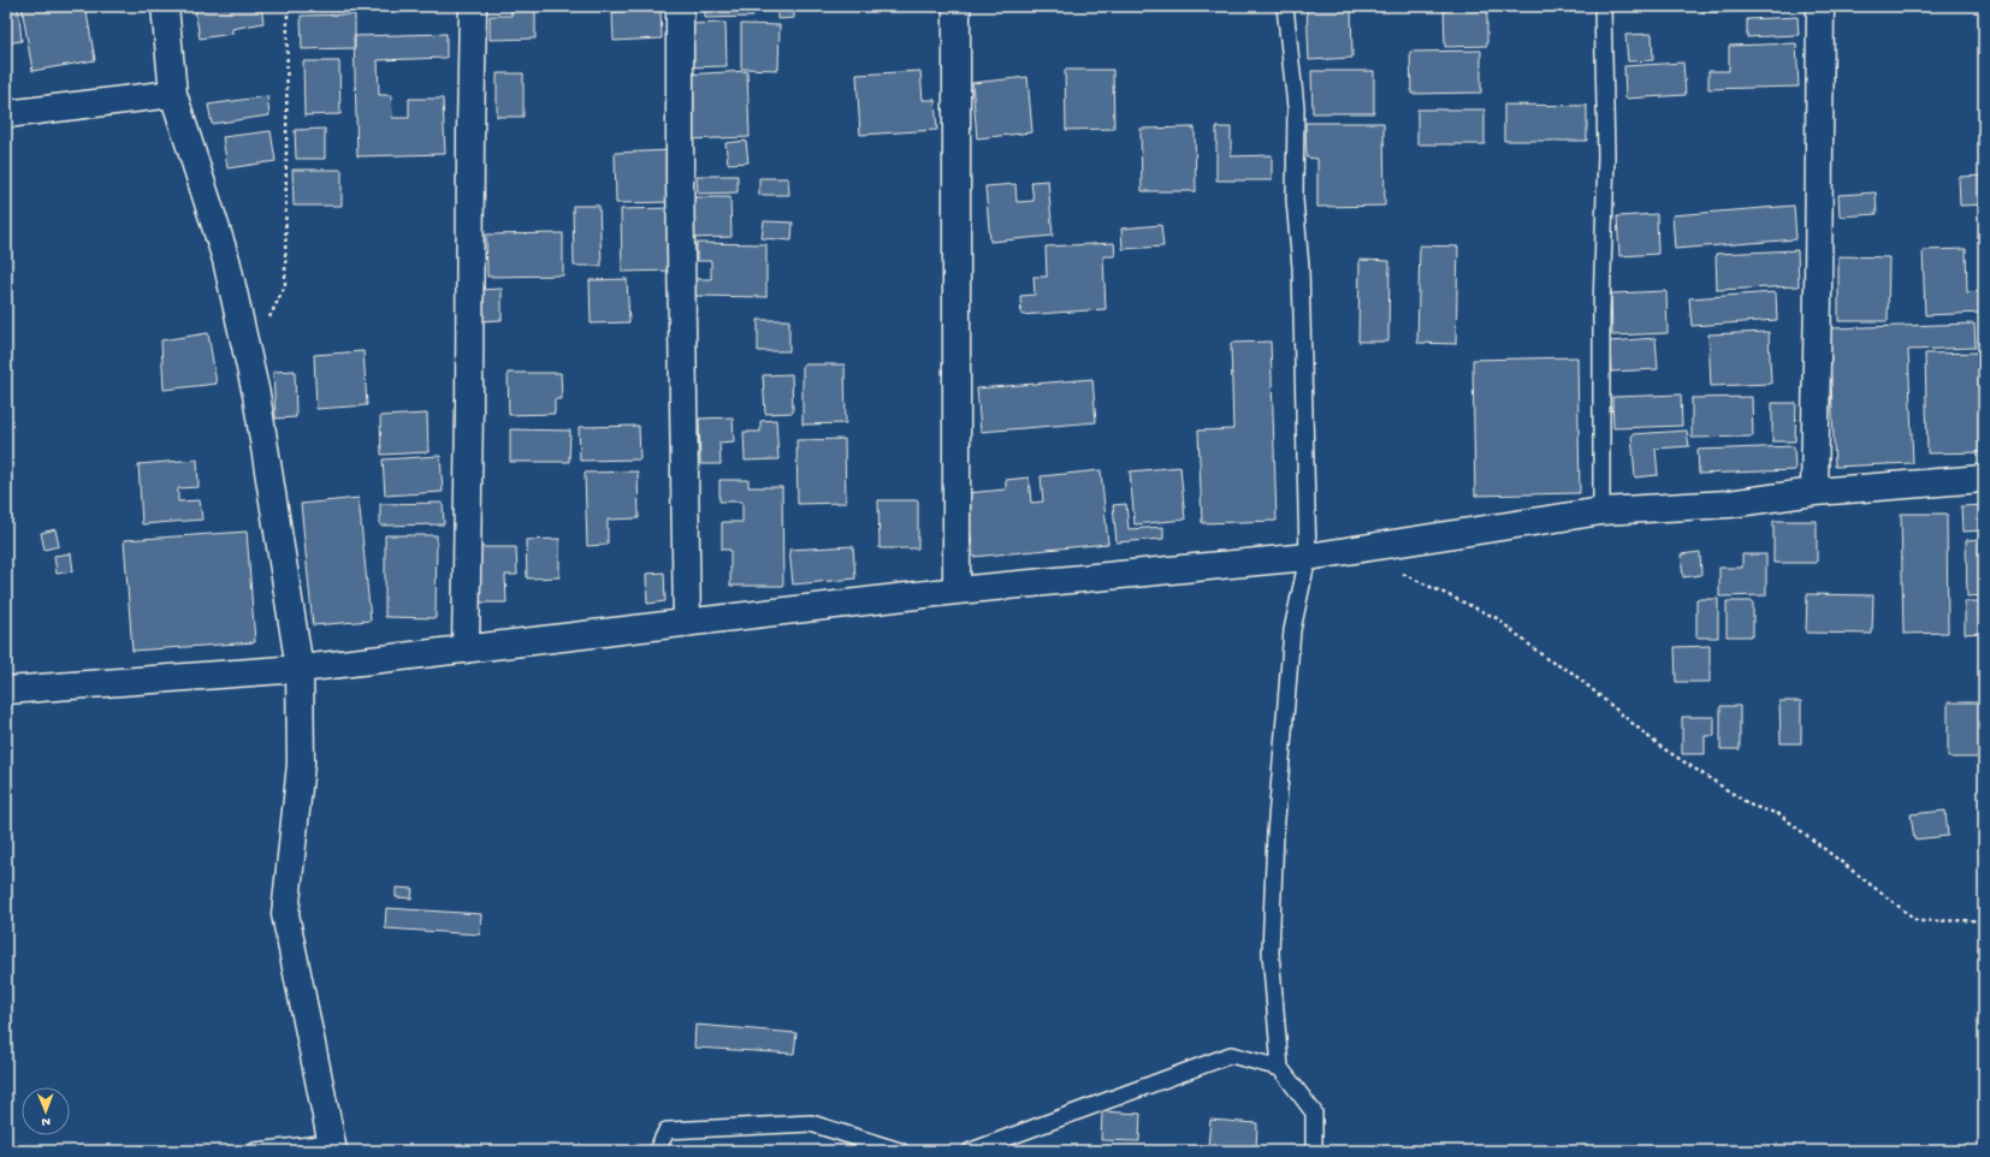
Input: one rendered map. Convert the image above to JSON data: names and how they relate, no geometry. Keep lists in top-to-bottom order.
{
  "north": "bottom"
}
